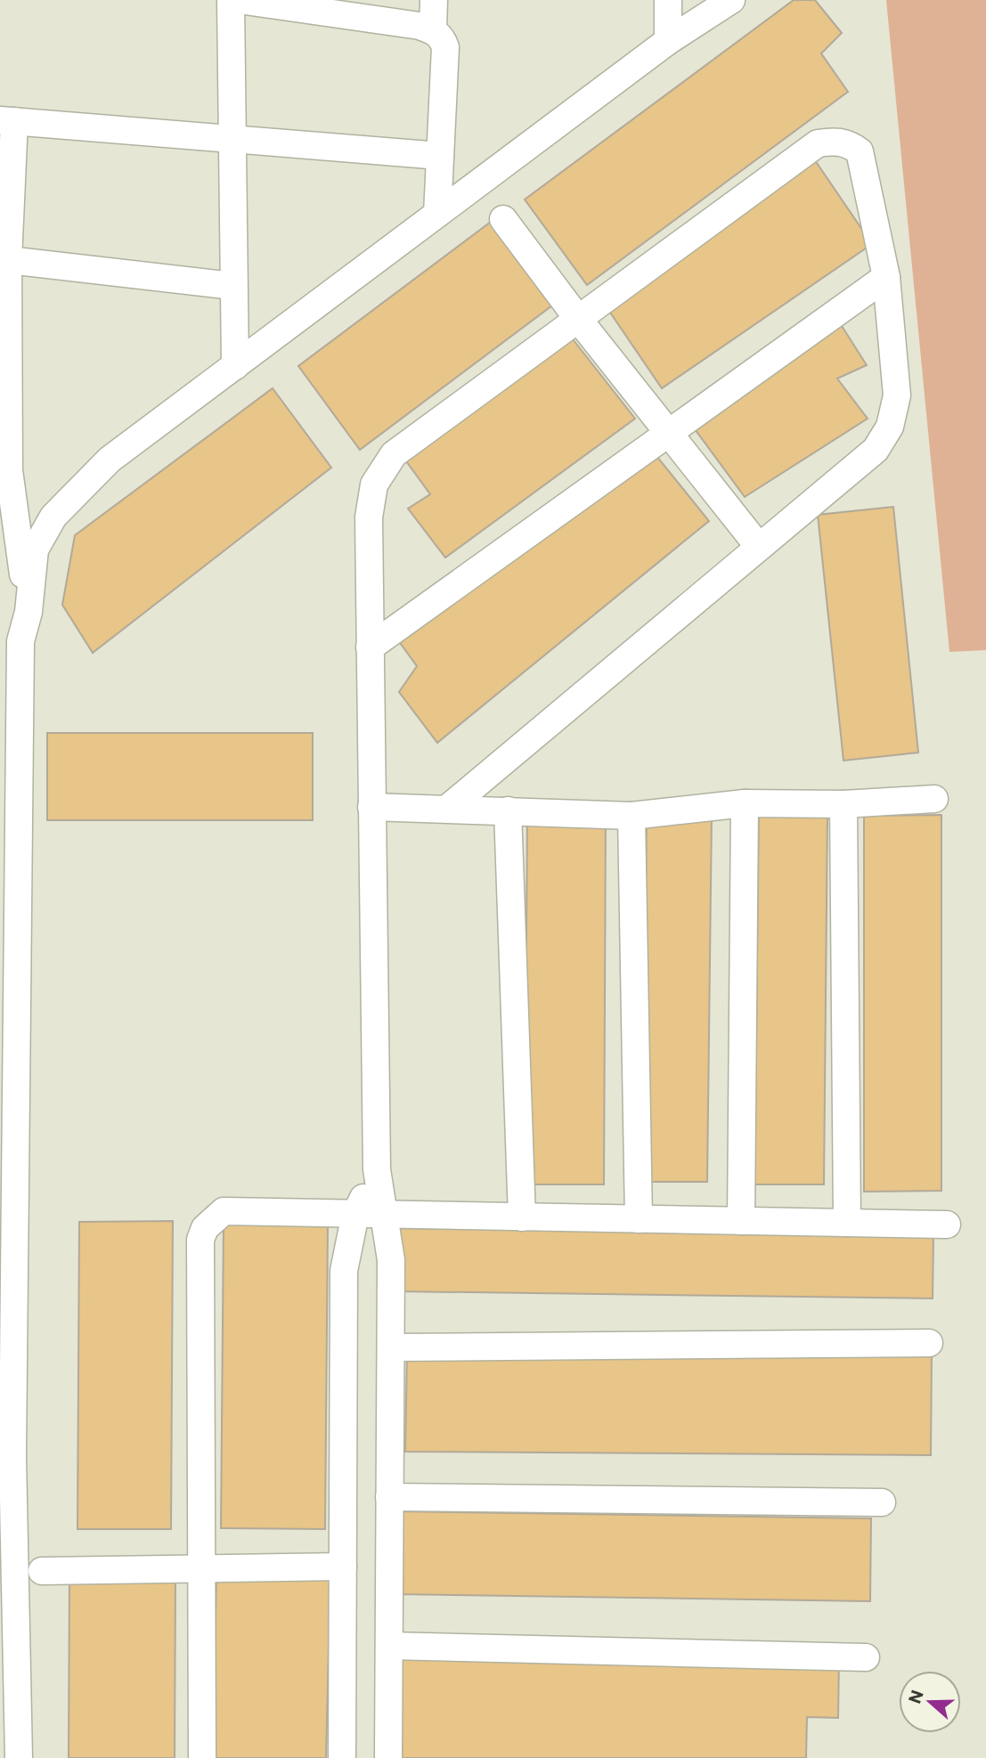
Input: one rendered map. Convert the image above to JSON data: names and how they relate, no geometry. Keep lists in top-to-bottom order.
{
  "north": "left"
}
